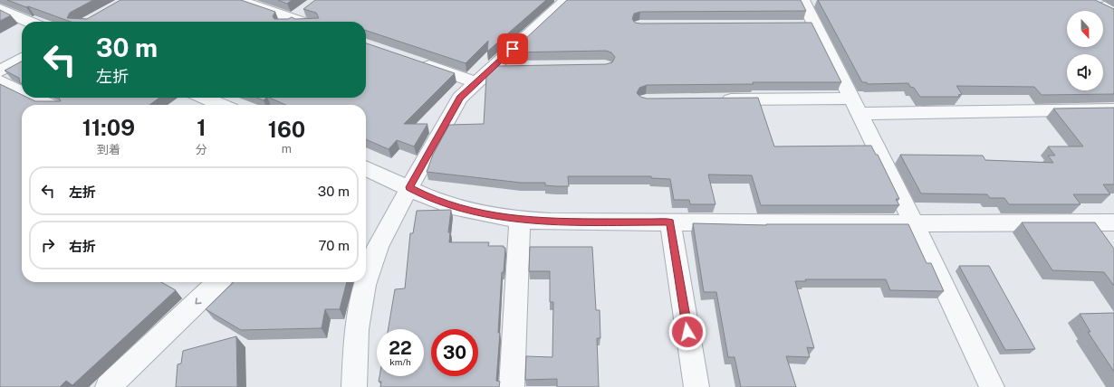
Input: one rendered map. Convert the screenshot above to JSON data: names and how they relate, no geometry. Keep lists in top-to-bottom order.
{
  "north": "bottom",
  "page": {
    "turn": ["30 m", "左折"],
    "eta": [
      "11:09",
      "到着",
      "1",
      "分",
      "160",
      "m"
    ],
    "list": [
      {
        "name": "左折",
        "value": "30 m"
      },
      {
        "name": "右折",
        "value": "70 m"
      }
    ],
    "speed": "22 km/h",
    "limit": "30"
  }
}
